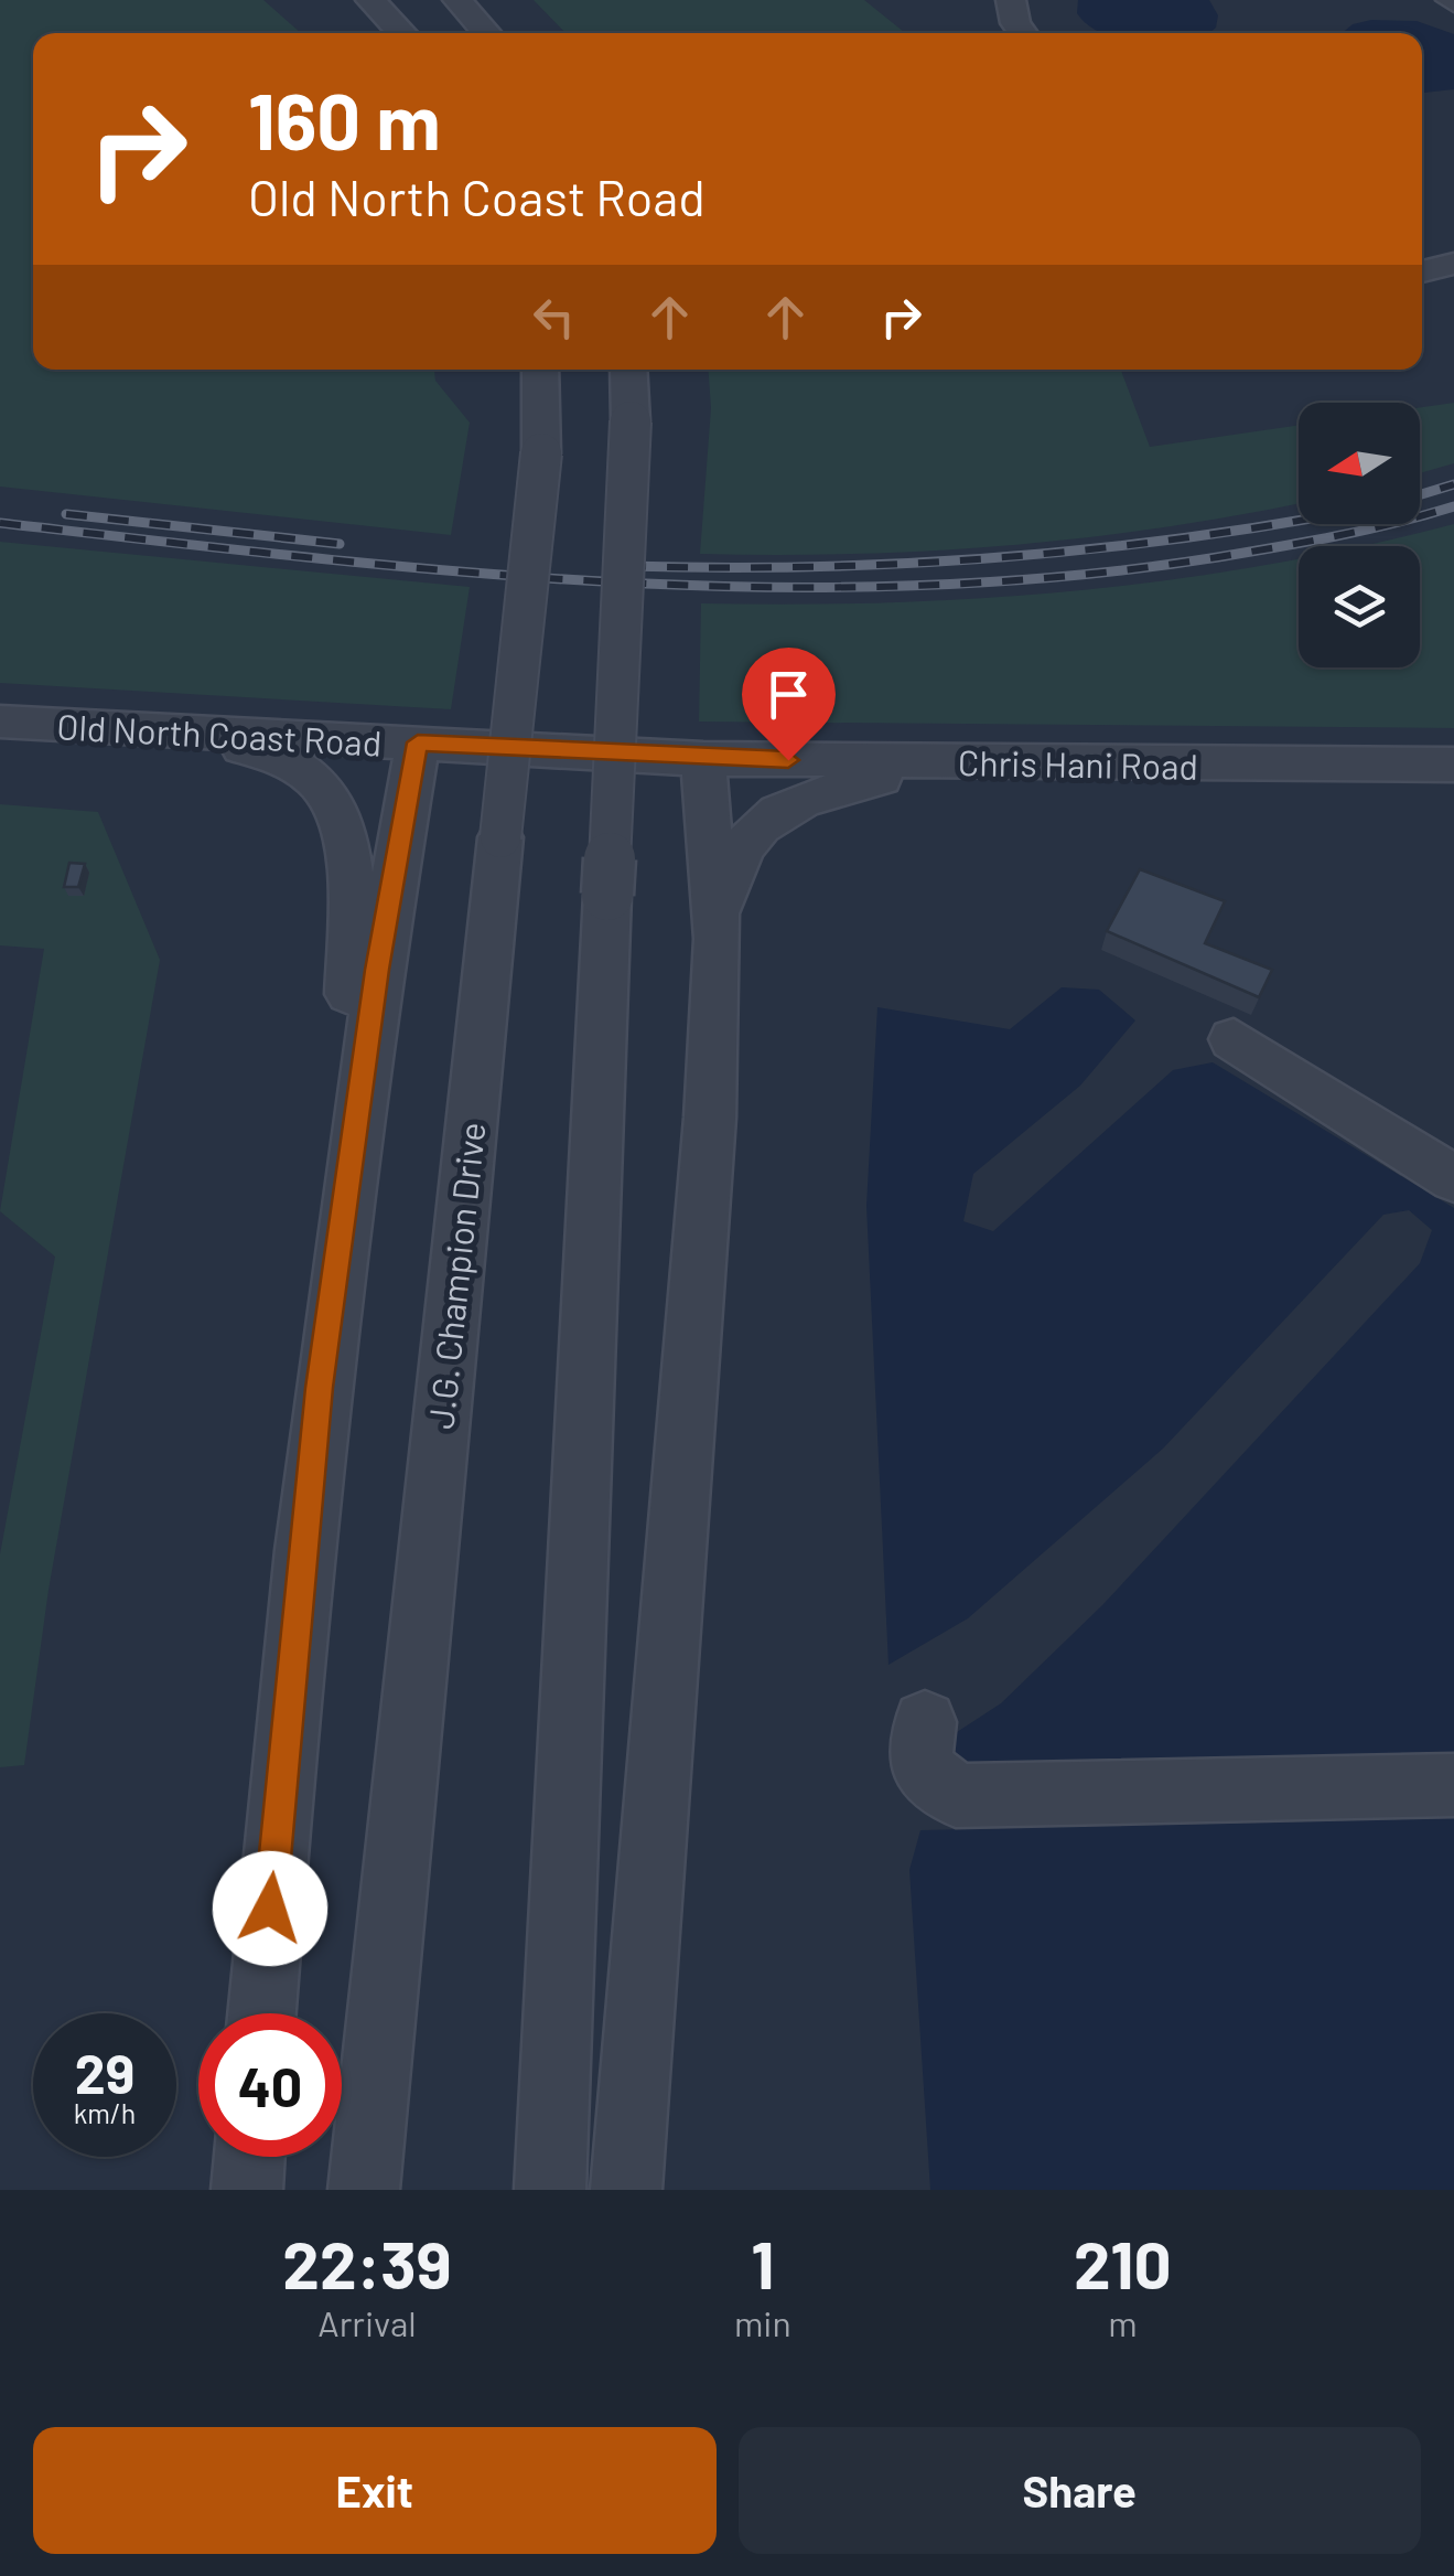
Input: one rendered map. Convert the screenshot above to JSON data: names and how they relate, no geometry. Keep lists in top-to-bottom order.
{
  "streets": {
    "street": ["Old North Coast Road", "Chris Hani Road", "J.G. Champion Drive"]
  },
  "crossings": [
    ["Old North Coast Road", "Chris Hani Road"]
  ],
  "north": "left",
  "page": {
    "turn": ["160 m", "Old North Coast Road"],
    "speed": "29 km/h",
    "limit": "40",
    "eta": [
      "22:39",
      "Arrival",
      "1",
      "min",
      "210",
      "m"
    ],
    "buttons": ["Exit", "Share"]
  }
}
